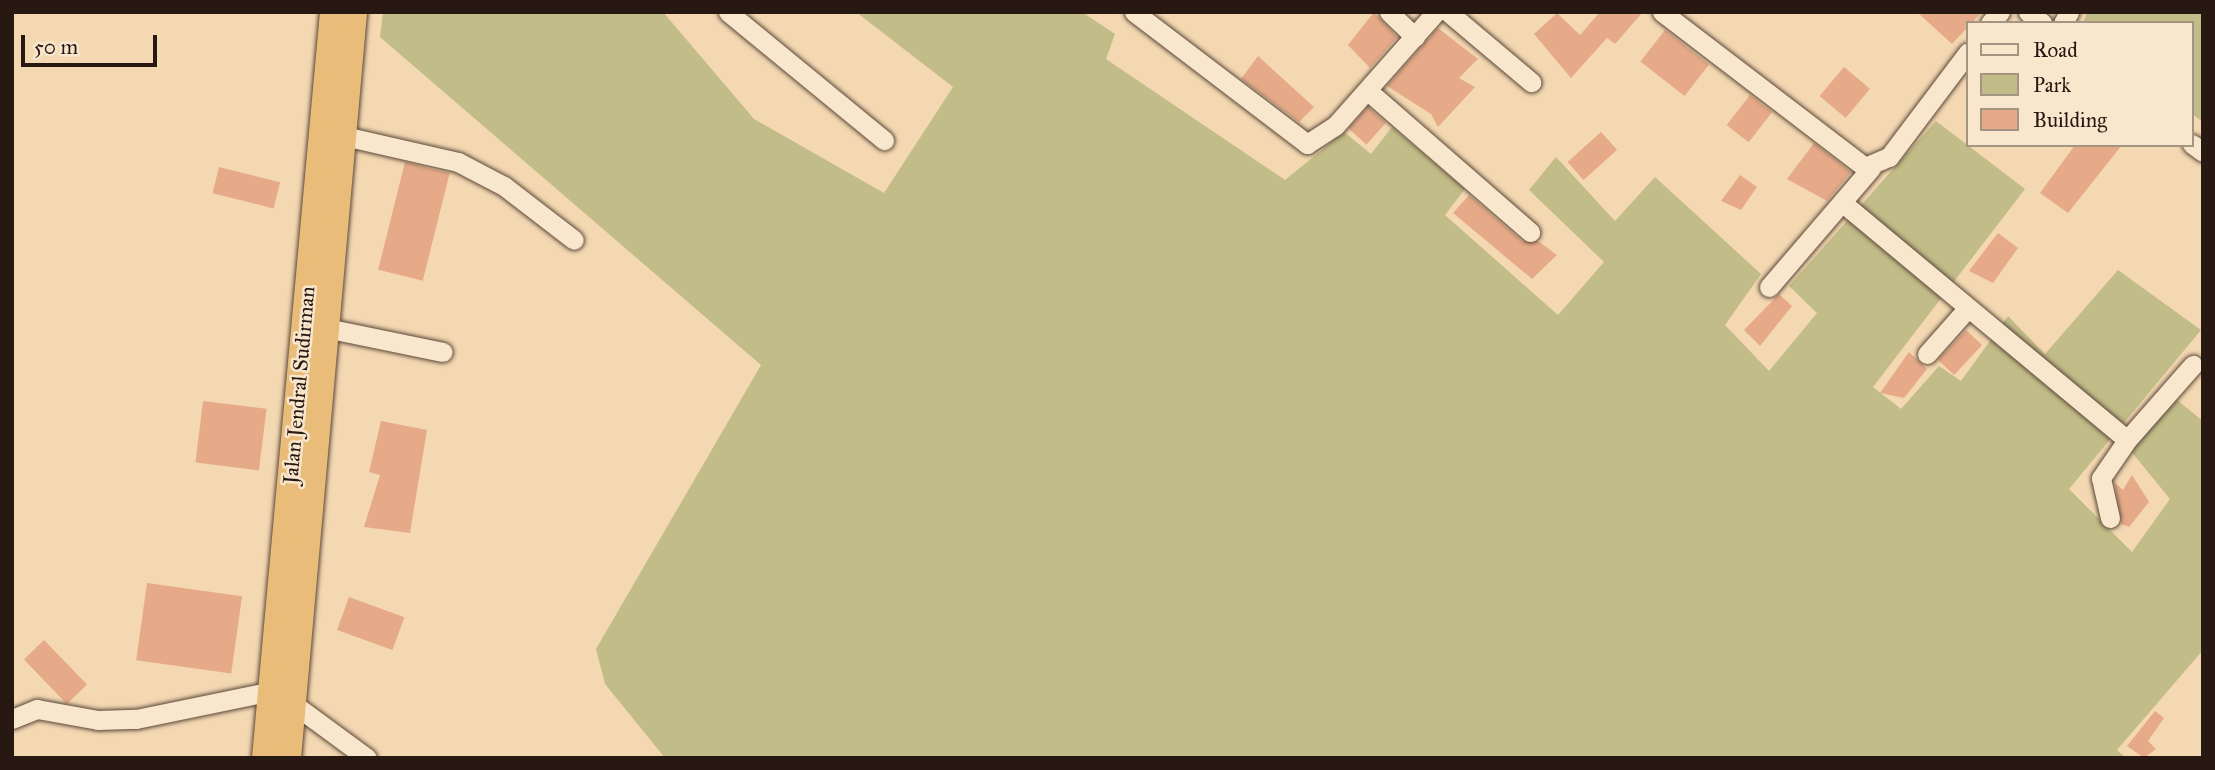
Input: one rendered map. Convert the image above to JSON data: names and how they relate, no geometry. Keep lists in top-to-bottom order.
{
  "streets": {
    "highway": ["Jalan Jendral Sudirman"]
  },
  "legend": ["Road", "Park", "Building"],
  "scale_bar": "50 m"
}
